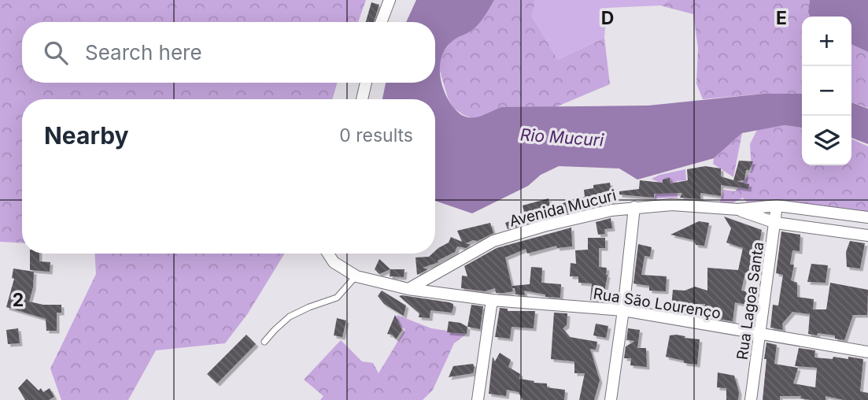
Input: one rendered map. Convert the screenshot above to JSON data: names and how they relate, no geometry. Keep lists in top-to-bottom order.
{
  "streets": {
    "street": ["Avenida Mucuri", "Rua Lagoa Santa", "Rua São Lourenço"]
  },
  "crossings": [
    ["Avenida Mucuri", "Rua Lagoa Santa"],
    ["Avenida Mucuri", "Rua São Lourenço"],
    ["Rua Lagoa Santa", "Rua São Lourenço"]
  ],
  "water": ["Rio Mucuri"],
  "page": {
    "map_buttons": ["+", "−"],
    "search": "Search here",
    "heading": ["Nearby", "0 results"]
  },
  "grid": {
    "columns": ["D", "E"],
    "rows": ["2"]
  }
}
